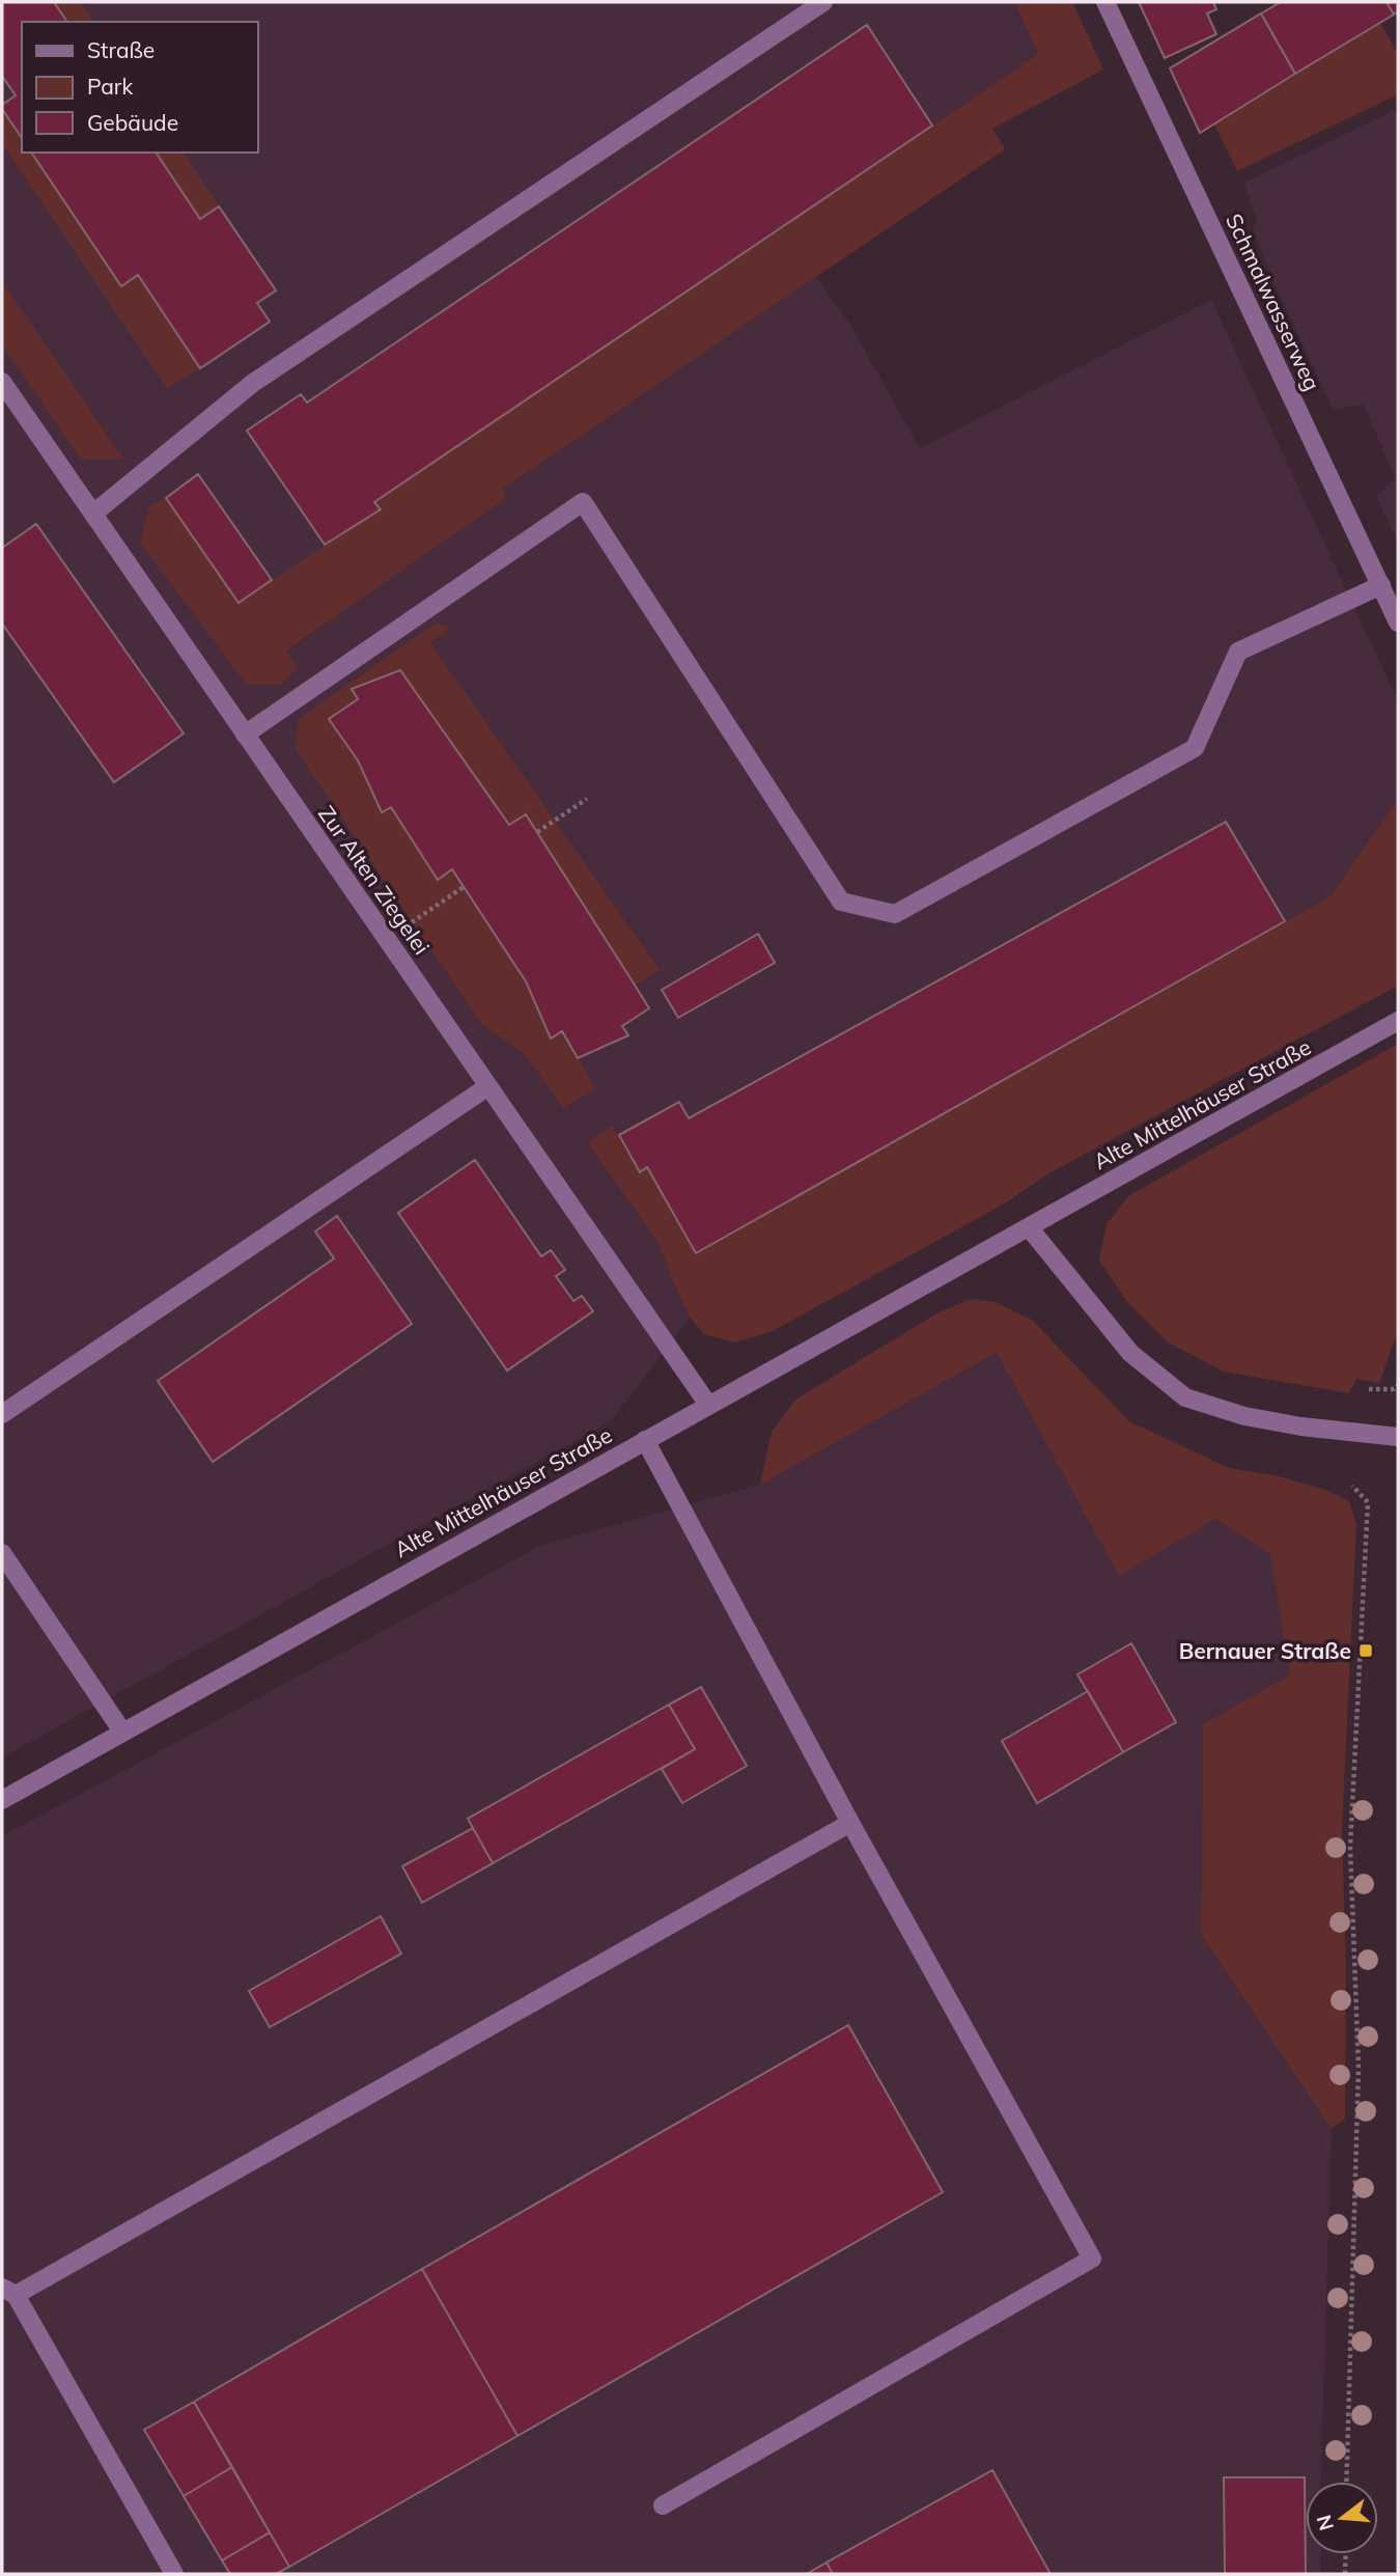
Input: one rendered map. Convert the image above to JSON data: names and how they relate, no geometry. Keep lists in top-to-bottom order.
{
  "streets": {
    "street": ["Schmalwasserweg", "Zur Alten Ziegelei", "Alte Mittelhäuser Straße"]
  },
  "crossings": [
    ["Zur Alten Ziegelei", "Alte Mittelhäuser Straße"]
  ],
  "places": {
    "transit": ["Bernauer Straße"]
  },
  "legend": ["Straße", "Park", "Gebäude"],
  "north": "left"
}
